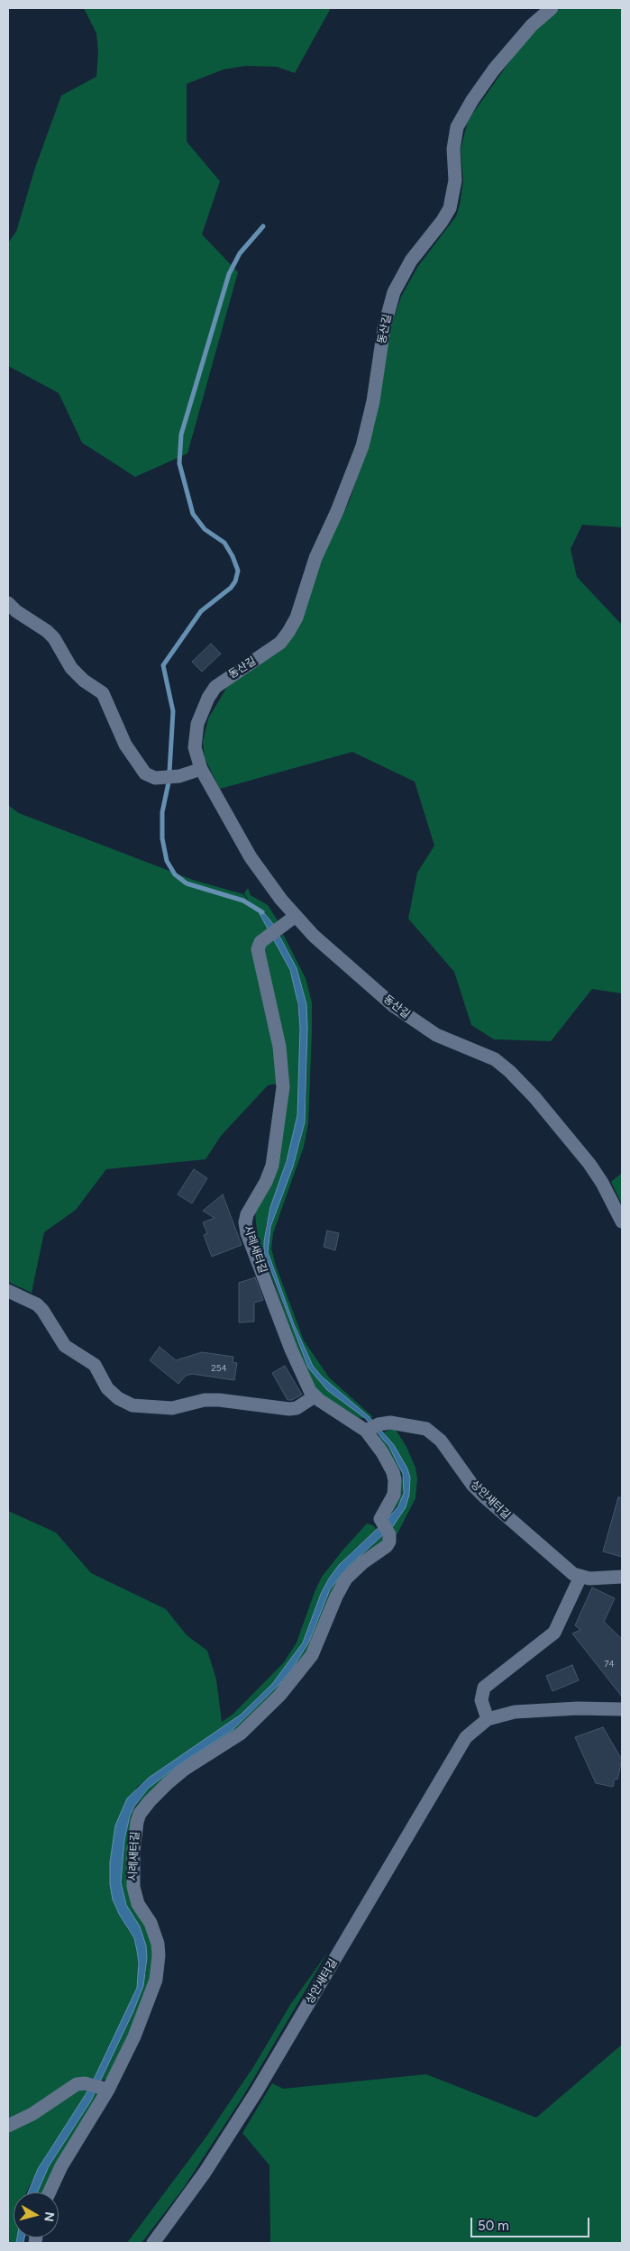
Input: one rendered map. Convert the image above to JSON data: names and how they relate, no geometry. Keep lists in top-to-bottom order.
{
  "streets": {
    "street": ["동산길", "시례새터길", "상안새터길"]
  },
  "crossings": [
    ["동산길", "시례새터길"],
    ["시례새터길", "상안새터길"]
  ],
  "house_numbers": ["254", "74"],
  "scale_bar": "50 m",
  "north": "right"
}
